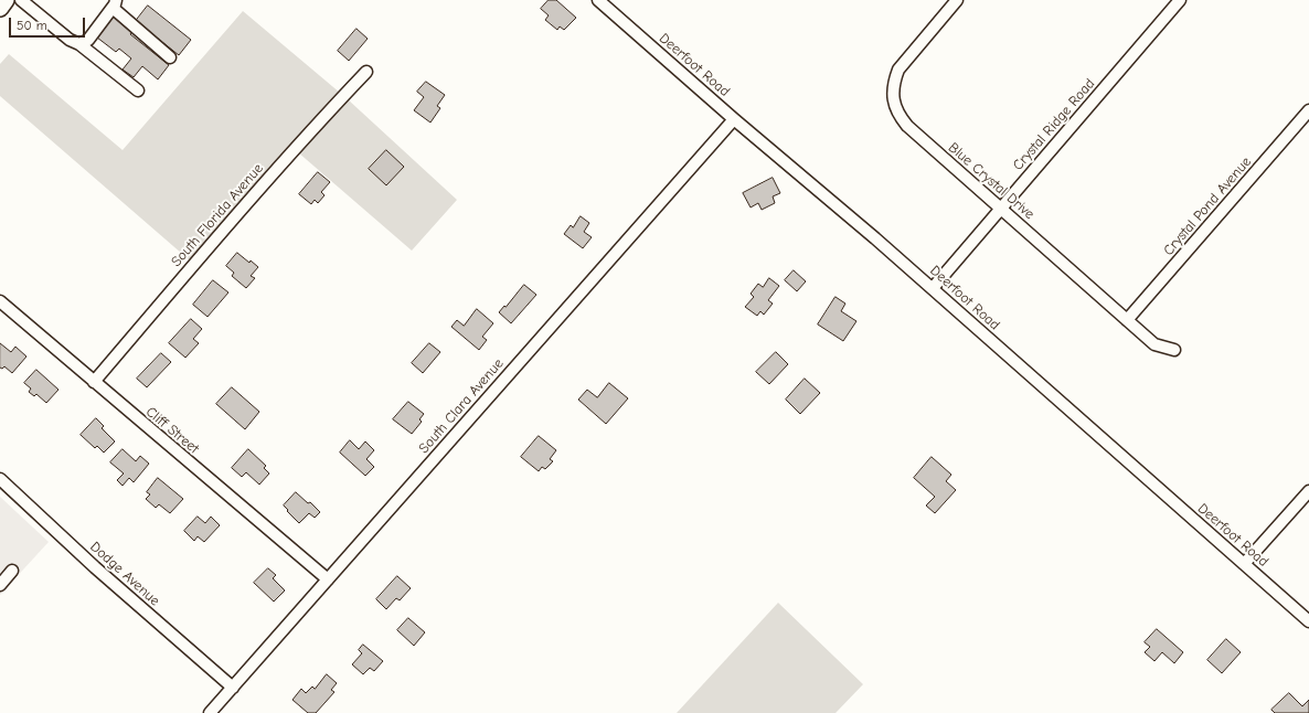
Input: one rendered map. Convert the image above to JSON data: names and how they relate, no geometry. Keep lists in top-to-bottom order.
{
  "streets": {
    "street": [
      "Deerfoot Road",
      "Crystal Ridge Road",
      "Blue Crystal Drive",
      "Crystal Pond Avenue",
      "South Florida Avenue",
      "South Clara Avenue",
      "Cliff Street",
      "Dodge Avenue"
    ]
  },
  "crossings": [
    ["Deerfoot Road", "Crystal Ridge Road"],
    ["Deerfoot Road", "South Clara Avenue"],
    ["Crystal Ridge Road", "Blue Crystal Drive"],
    ["Blue Crystal Drive", "Crystal Pond Avenue"],
    ["South Florida Avenue", "Cliff Street"],
    ["South Clara Avenue", "Cliff Street"],
    ["South Clara Avenue", "Dodge Avenue"]
  ],
  "scale_bar": "50 m"
}
